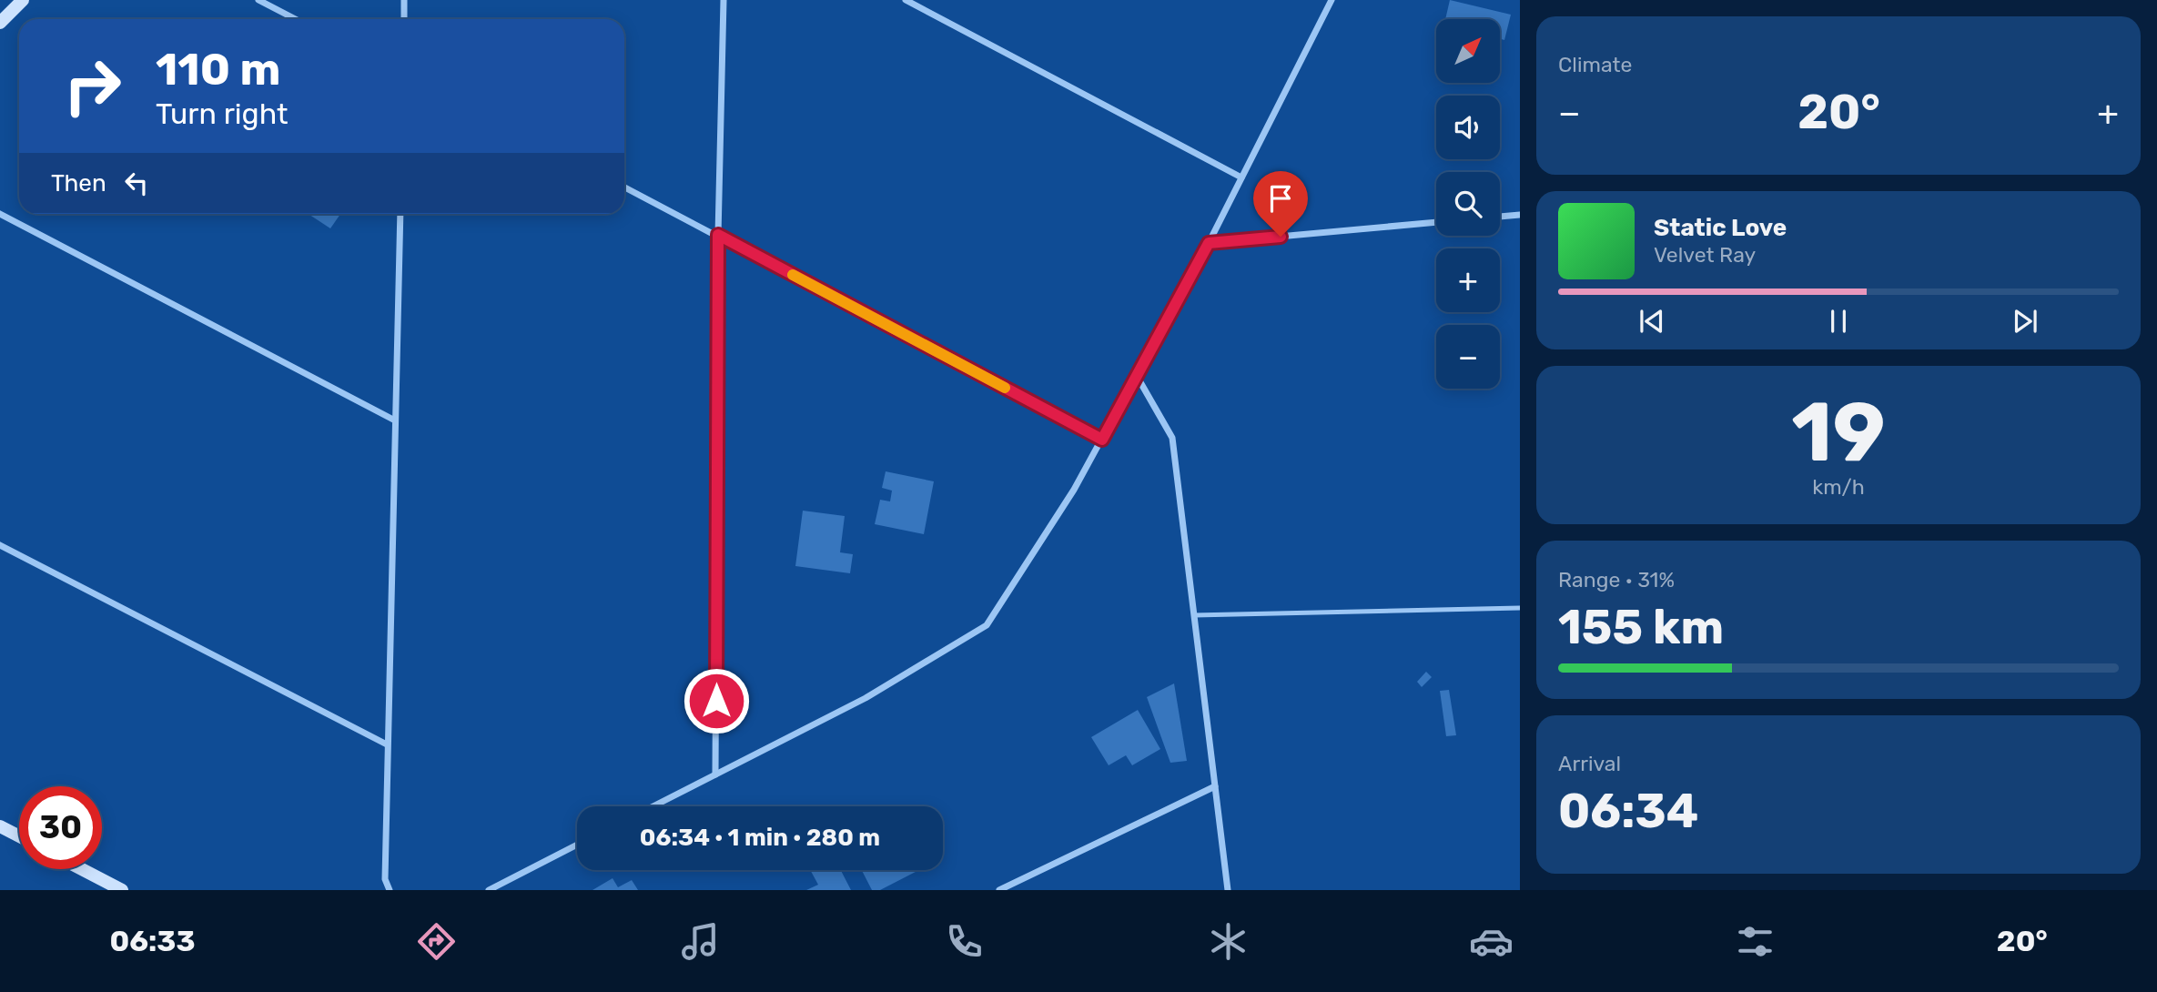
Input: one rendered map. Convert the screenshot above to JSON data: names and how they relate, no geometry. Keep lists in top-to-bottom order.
{
  "north": "top right",
  "page": {
    "tile": [
      "Climate",
      ["19", "km/h"],
      ["Range · 31%", "155 km"],
      ["Arrival", "06:34"]
    ],
    "map_buttons": ["+", "−"],
    "turn": ["110 m", "Turn right"],
    "heat": ["−", "20°", "+"],
    "then": "Then",
    "song": ["Static Love", "Velvet Ray"],
    "limit": "30",
    "trip": "06:34 · 1 min · 280 m",
    "tabs": ["06:33", "20°"]
  }
}
